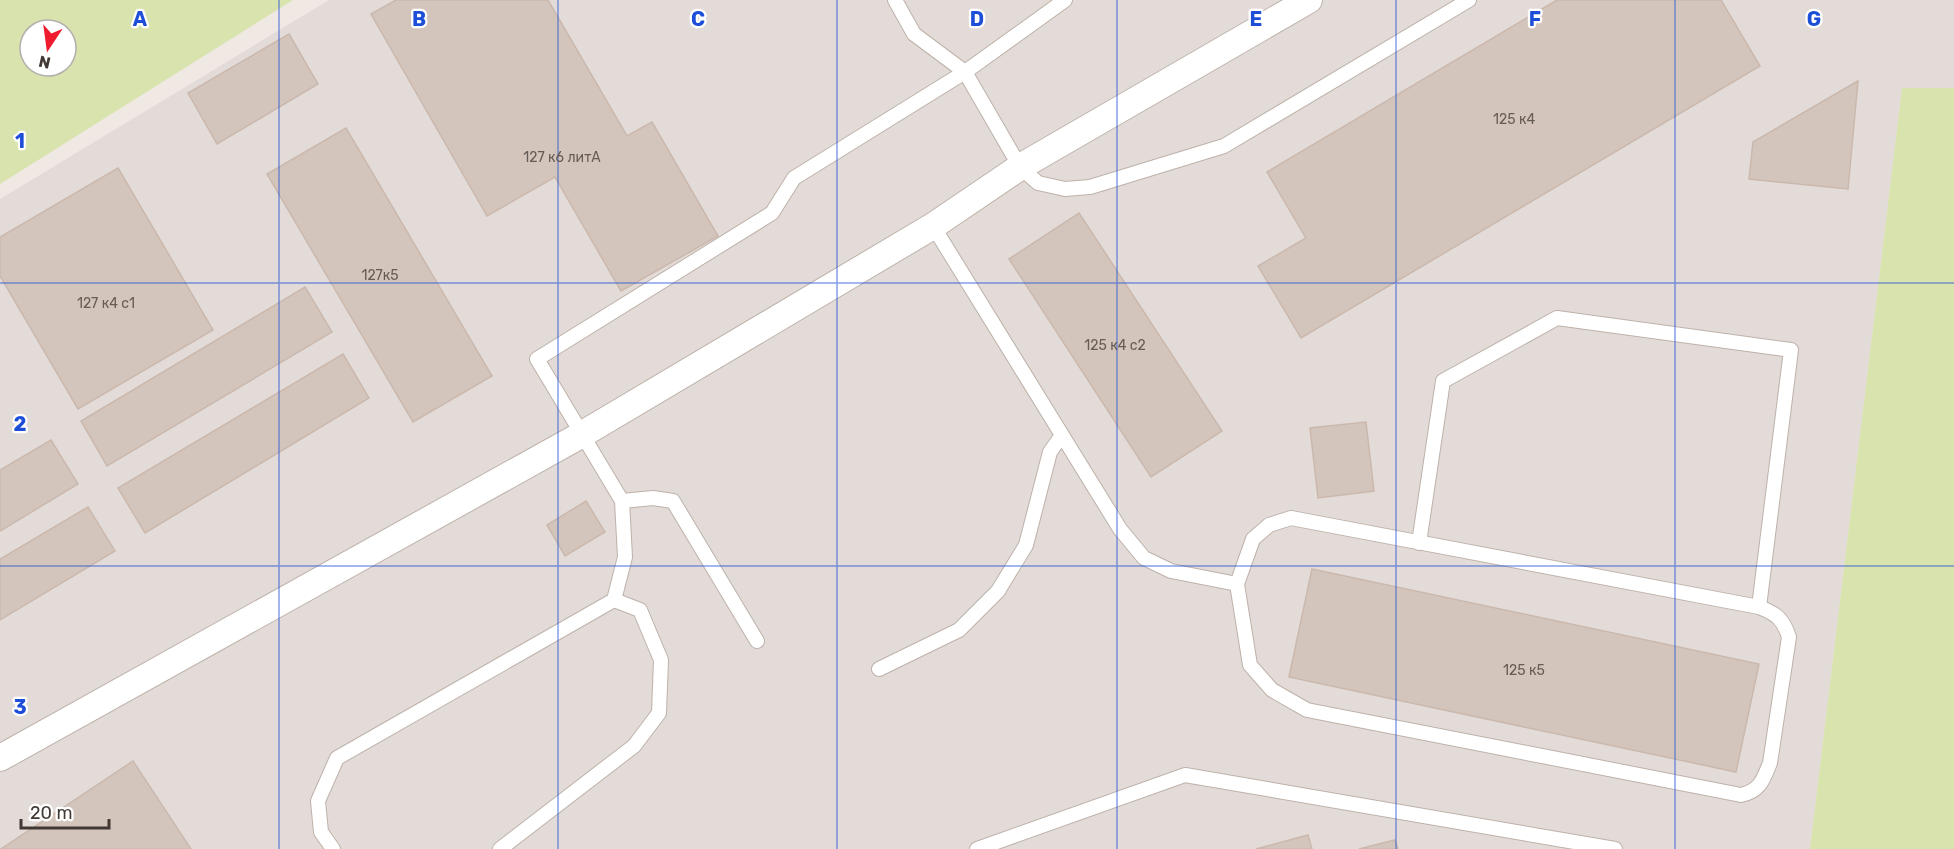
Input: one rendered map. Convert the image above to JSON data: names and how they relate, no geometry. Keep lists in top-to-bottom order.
{
  "house_numbers": [
    "125 к4",
    "127 к6 литА",
    "127к5",
    "127 к4 с1",
    "125 к4 c2",
    "125 к5"
  ],
  "scale_bar": "20 m",
  "north": "bottom",
  "grid": {
    "columns": [
      "A",
      "B",
      "C",
      "D",
      "E",
      "F",
      "G"
    ],
    "rows": ["1", "2", "3"]
  }
}
